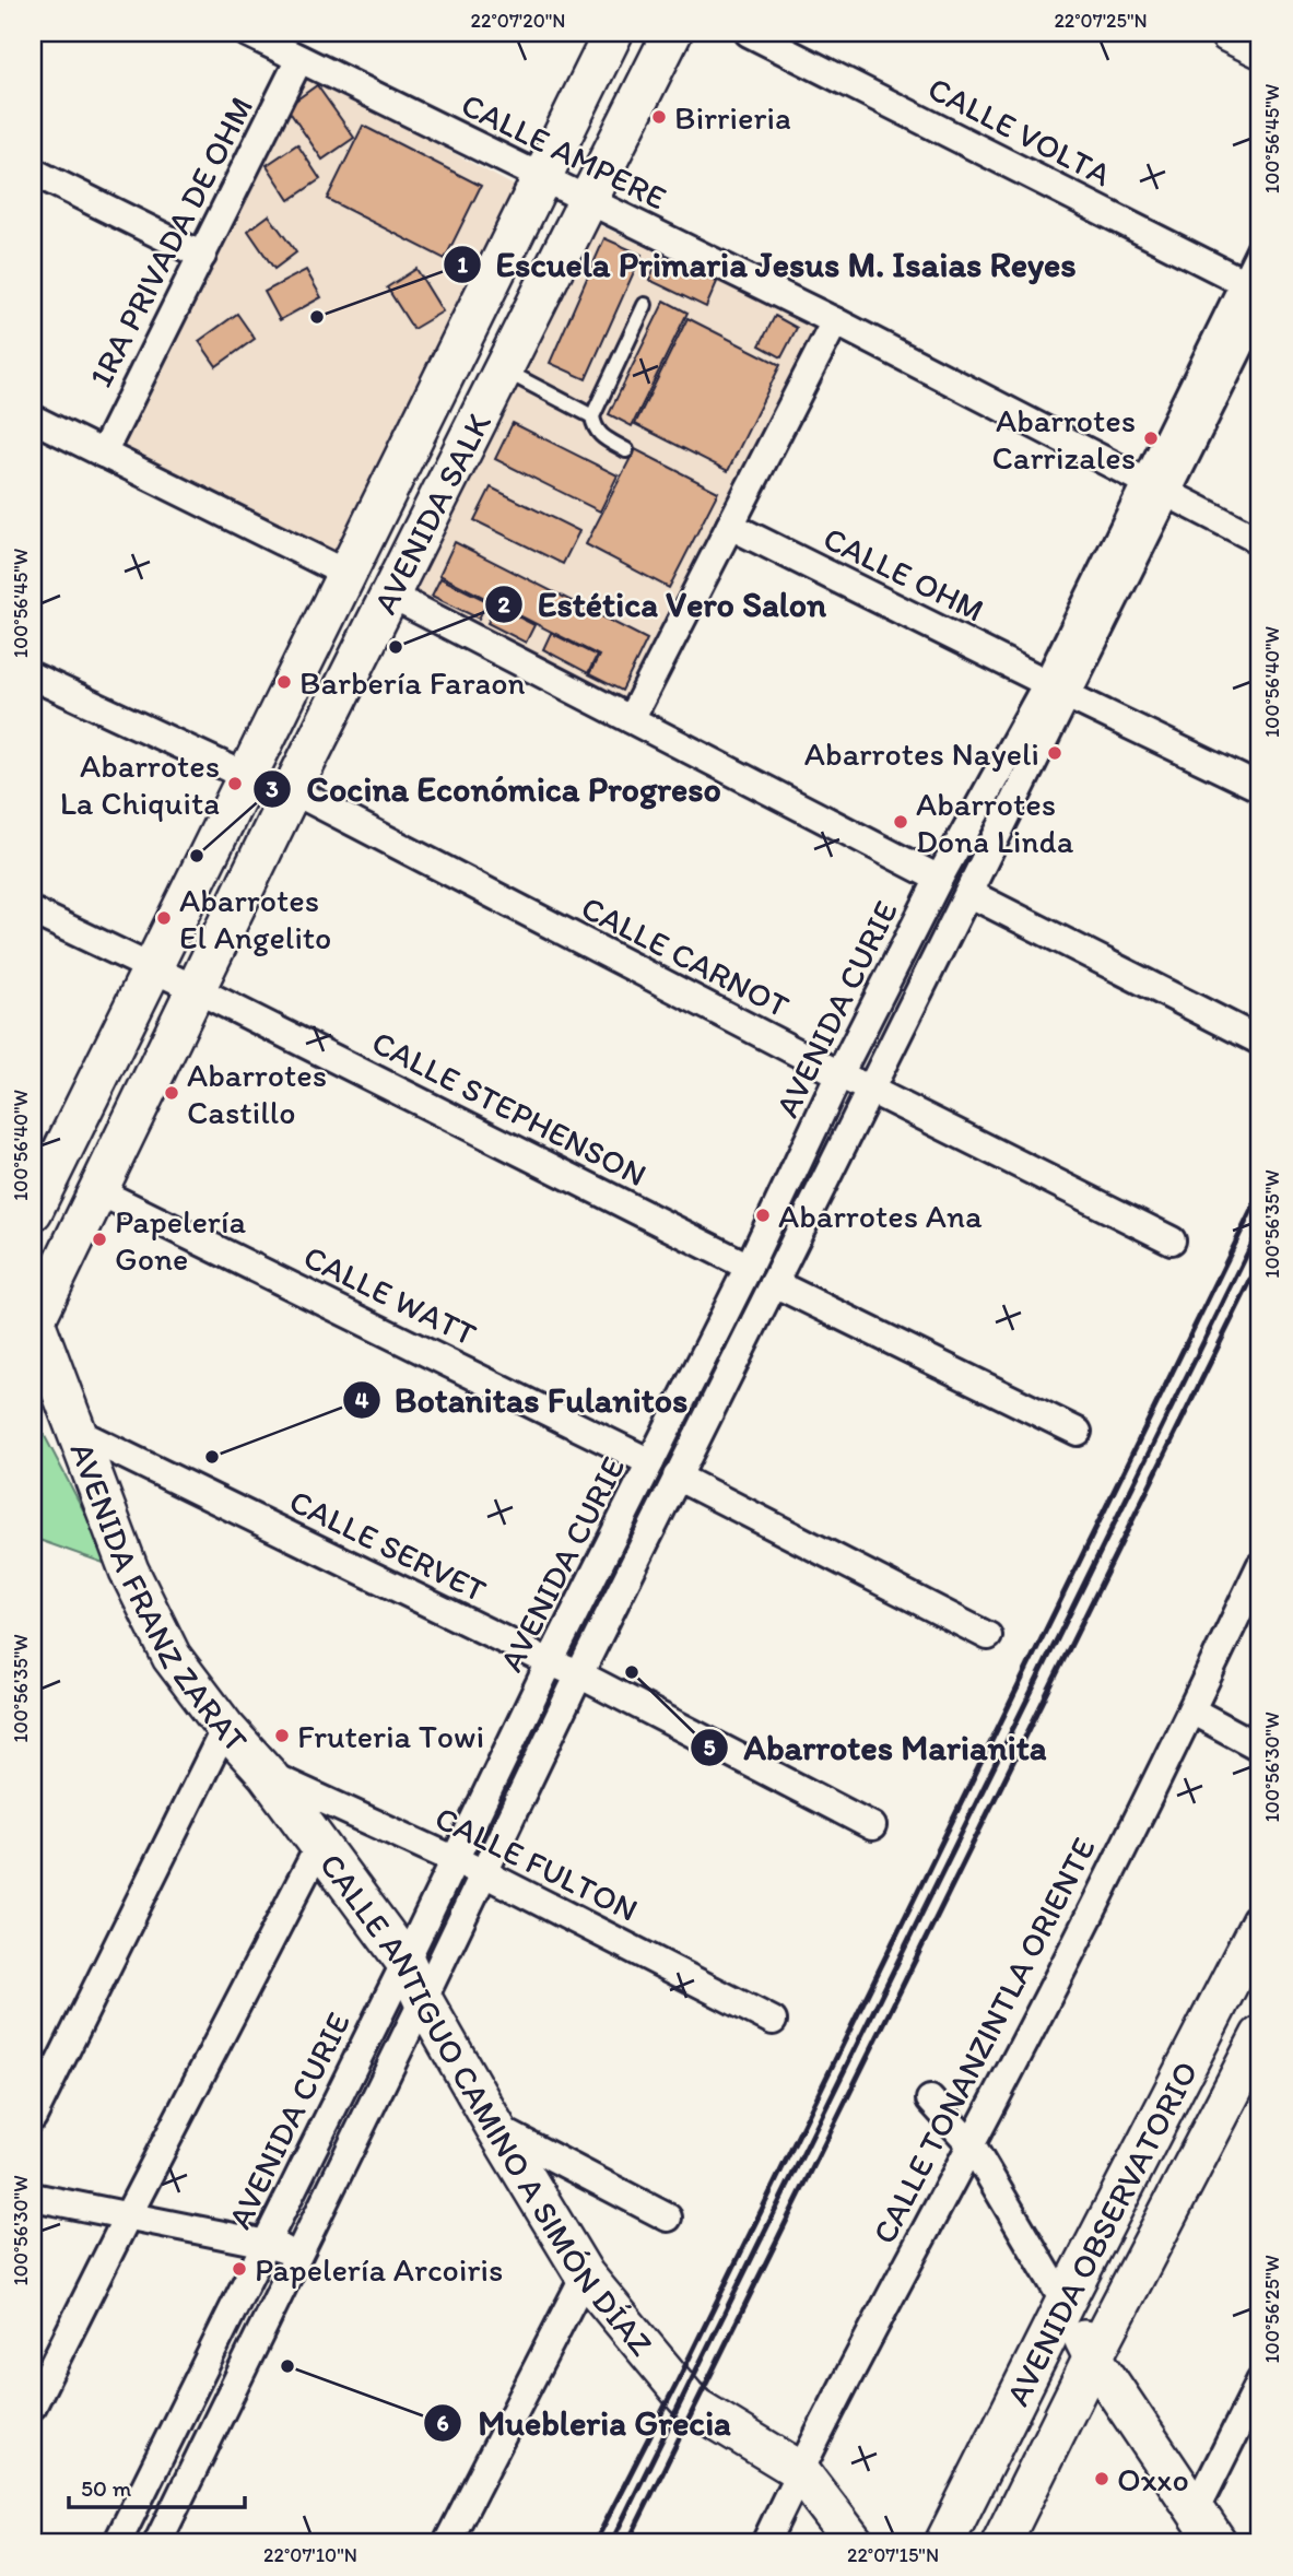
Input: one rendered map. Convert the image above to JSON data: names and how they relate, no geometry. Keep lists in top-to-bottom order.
{
  "streets": {
    "main road": [
      "AVENIDA SALK",
      "AVENIDA FRANZ ZARAT",
      "CALLE ANTIGUO CAMINO A SIMÓN DÍAZ",
      "AVENIDA OBSERVATORIO"
    ],
    "street": [
      "CALLE VOLTA",
      "CALLE AMPERE",
      "1RA PRIVADA DE OHM",
      "CALLE OHM",
      "CALLE CARNOT",
      "AVENIDA CURIE",
      "CALLE STEPHENSON",
      "CALLE WATT",
      "CALLE SERVET",
      "CALLE FULTON",
      "CALLE TONANZINTLA ORIENTE"
    ]
  },
  "crossings": [
    ["CALLE VOLTA", "AVENIDA CURIE"],
    ["CALLE AMPERE", "1RA PRIVADA DE OHM"],
    ["CALLE AMPERE", "AVENIDA SALK"],
    ["CALLE AMPERE", "AVENIDA CURIE"],
    ["AVENIDA SALK", "CALLE CARNOT"],
    ["AVENIDA SALK", "CALLE STEPHENSON"],
    ["AVENIDA SALK", "CALLE WATT"],
    ["AVENIDA SALK", "AVENIDA FRANZ ZARAT"],
    ["CALLE OHM", "AVENIDA CURIE"],
    ["CALLE CARNOT", "AVENIDA CURIE"],
    ["AVENIDA CURIE", "CALLE STEPHENSON"],
    ["AVENIDA CURIE", "CALLE WATT"],
    ["AVENIDA CURIE", "CALLE SERVET"],
    ["AVENIDA CURIE", "CALLE FULTON"],
    ["AVENIDA CURIE", "CALLE ANTIGUO CAMINO A SIMÓN DÍAZ"],
    ["CALLE SERVET", "AVENIDA FRANZ ZARAT"],
    ["AVENIDA FRANZ ZARAT", "CALLE FULTON"],
    ["AVENIDA FRANZ ZARAT", "CALLE ANTIGUO CAMINO A SIMÓN DÍAZ"],
    ["CALLE FULTON", "CALLE ANTIGUO CAMINO A SIMÓN DÍAZ"],
    ["CALLE TONANZINTLA ORIENTE", "CALLE ANTIGUO CAMINO A SIMÓN DÍAZ"]
  ],
  "places": [
    "Birrieria",
    "Escuela Primaria Jesus M. Isaias Reyes",
    "Abarrotes Carrizales",
    "Estética Vero Salon",
    "Barbería Faraon",
    "Abarrotes Nayeli",
    "Abarrotes La Chiquita",
    "Abarrotes Dona Linda",
    "Cocina Económica Progreso",
    "Abarrotes El Angelito",
    "Abarrotes Castillo",
    "Abarrotes Ana",
    "Papelería Gone",
    "Botanitas Fulanitos",
    "Abarrotes Marianita",
    "Fruteria Towi",
    "Papelería Arcoiris",
    "Muebleria Grecia",
    "Oxxo"
  ],
  "scale_bar": "50 m",
  "coordinates": [
    "22°07'20\"N",
    "22°07'25\"N",
    "100°56'45\"W",
    "100°56'40\"W",
    "100°56'35\"W",
    "100°56'30\"W",
    "100°56'25\"W",
    "22°07'10\"N",
    "22°07'15\"N"
  ]
}
